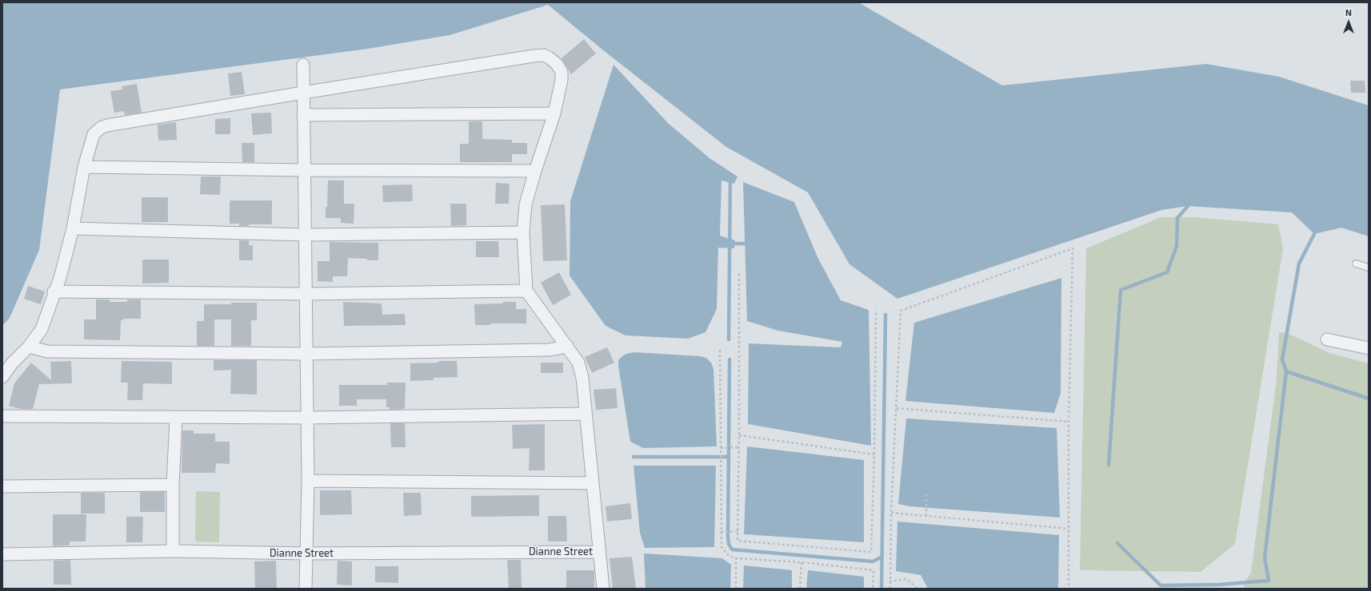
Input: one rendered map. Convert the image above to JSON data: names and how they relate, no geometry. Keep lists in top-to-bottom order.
{
  "streets": {
    "street": ["Dianne Street"]
  },
  "north": "top"
}
